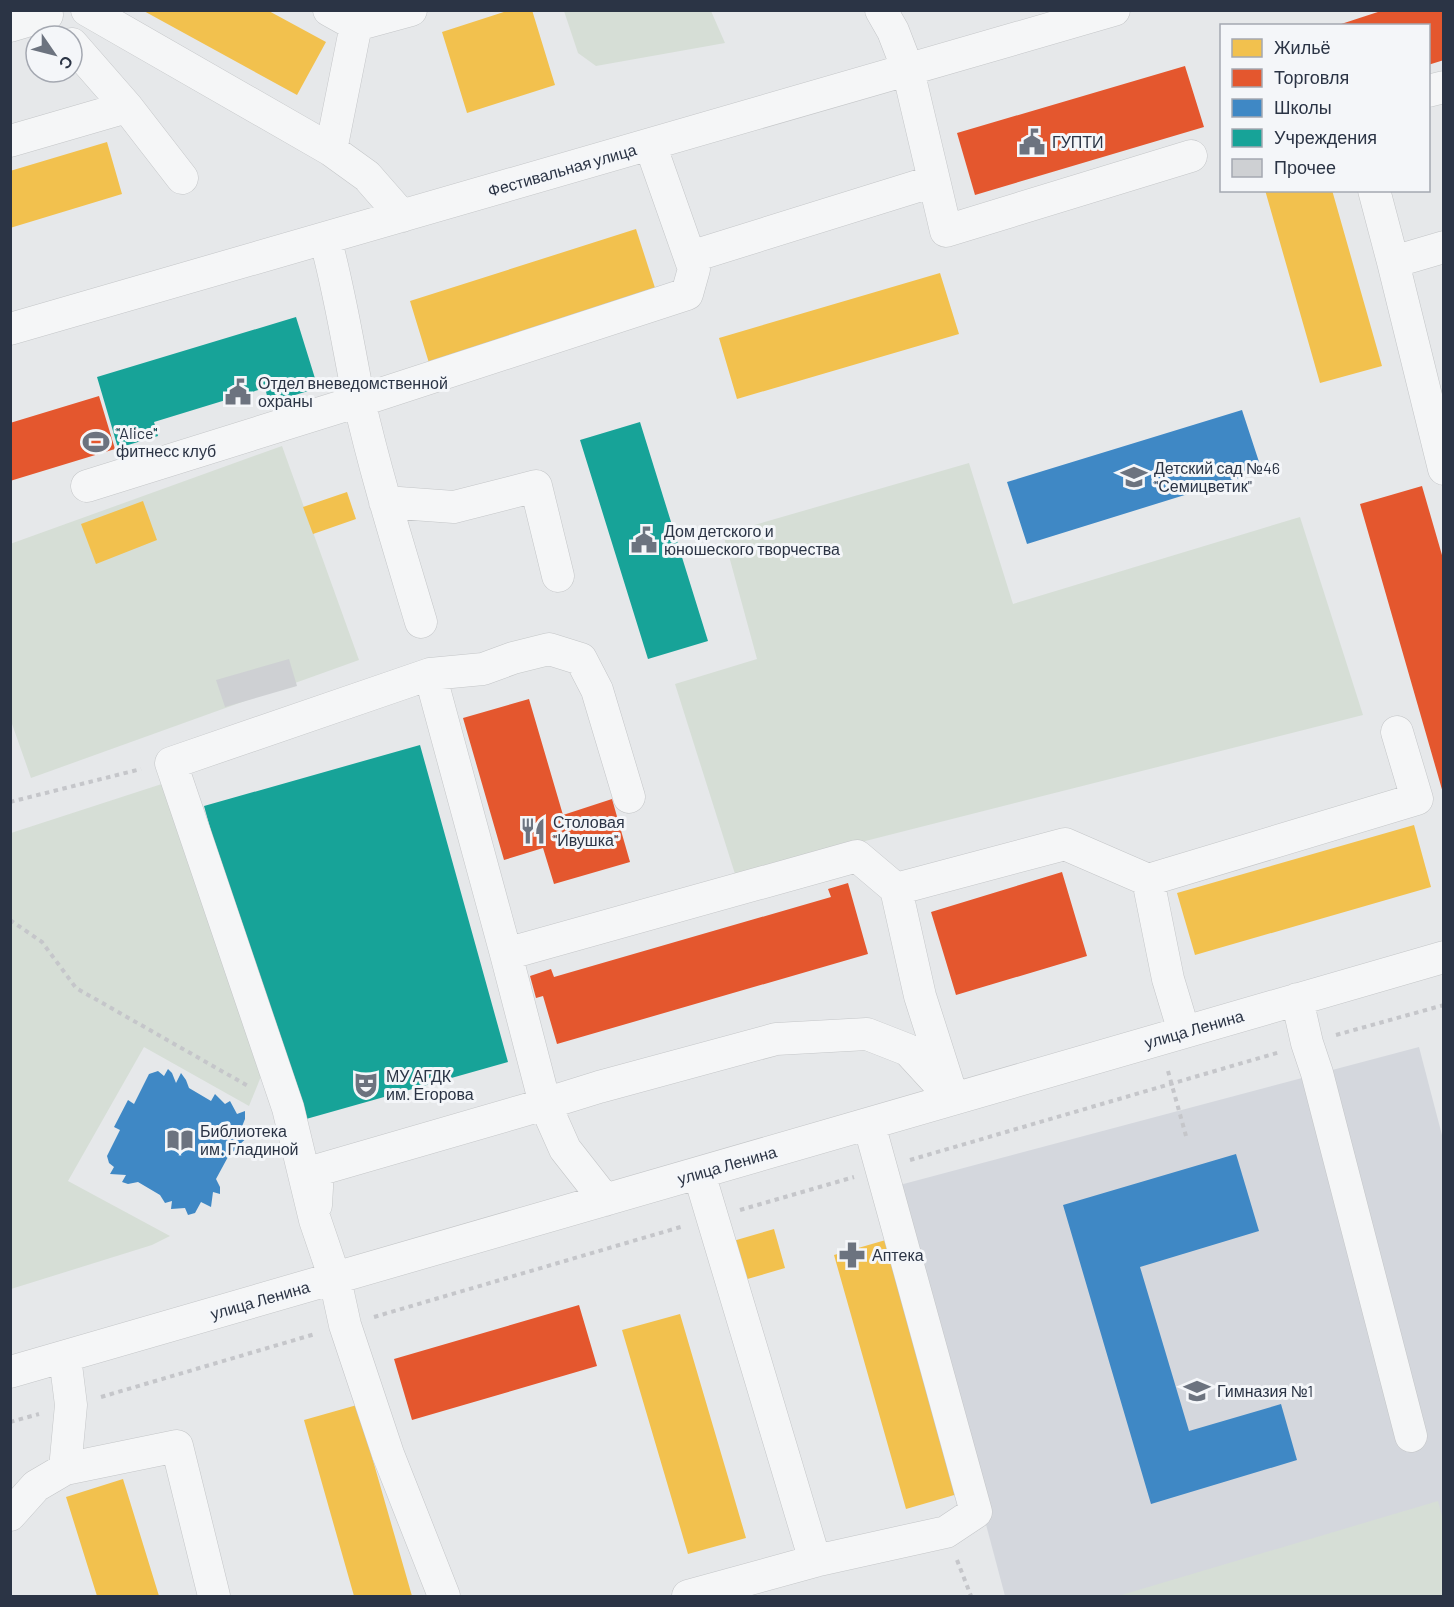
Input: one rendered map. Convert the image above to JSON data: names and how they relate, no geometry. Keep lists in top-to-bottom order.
{
  "streets": {
    "street": ["Фестивальная улица", "улица Ленина"]
  },
  "places": {
    "public building": ["ГУПТИ", "Отдел вневедомственной охраны", "Дом детского и юношеского творчества"],
    "sports": ["\"Alice\" фитнесс клуб"],
    "school or university": ["Детский сад №46 \"Семицветик\"", "Гимназия №1"],
    "restaurant": ["Столовая \"Ивушка\""],
    "theatre": ["МУ АГДК им. Егорова"],
    "library": ["Библиотека им. Гладиной"],
    "pharmacy": ["Аптека"]
  },
  "legend": [
    "Жильё",
    "Торговля",
    "Школы",
    "Учреждения",
    "Прочее"
  ],
  "north": "bottom right"
}
